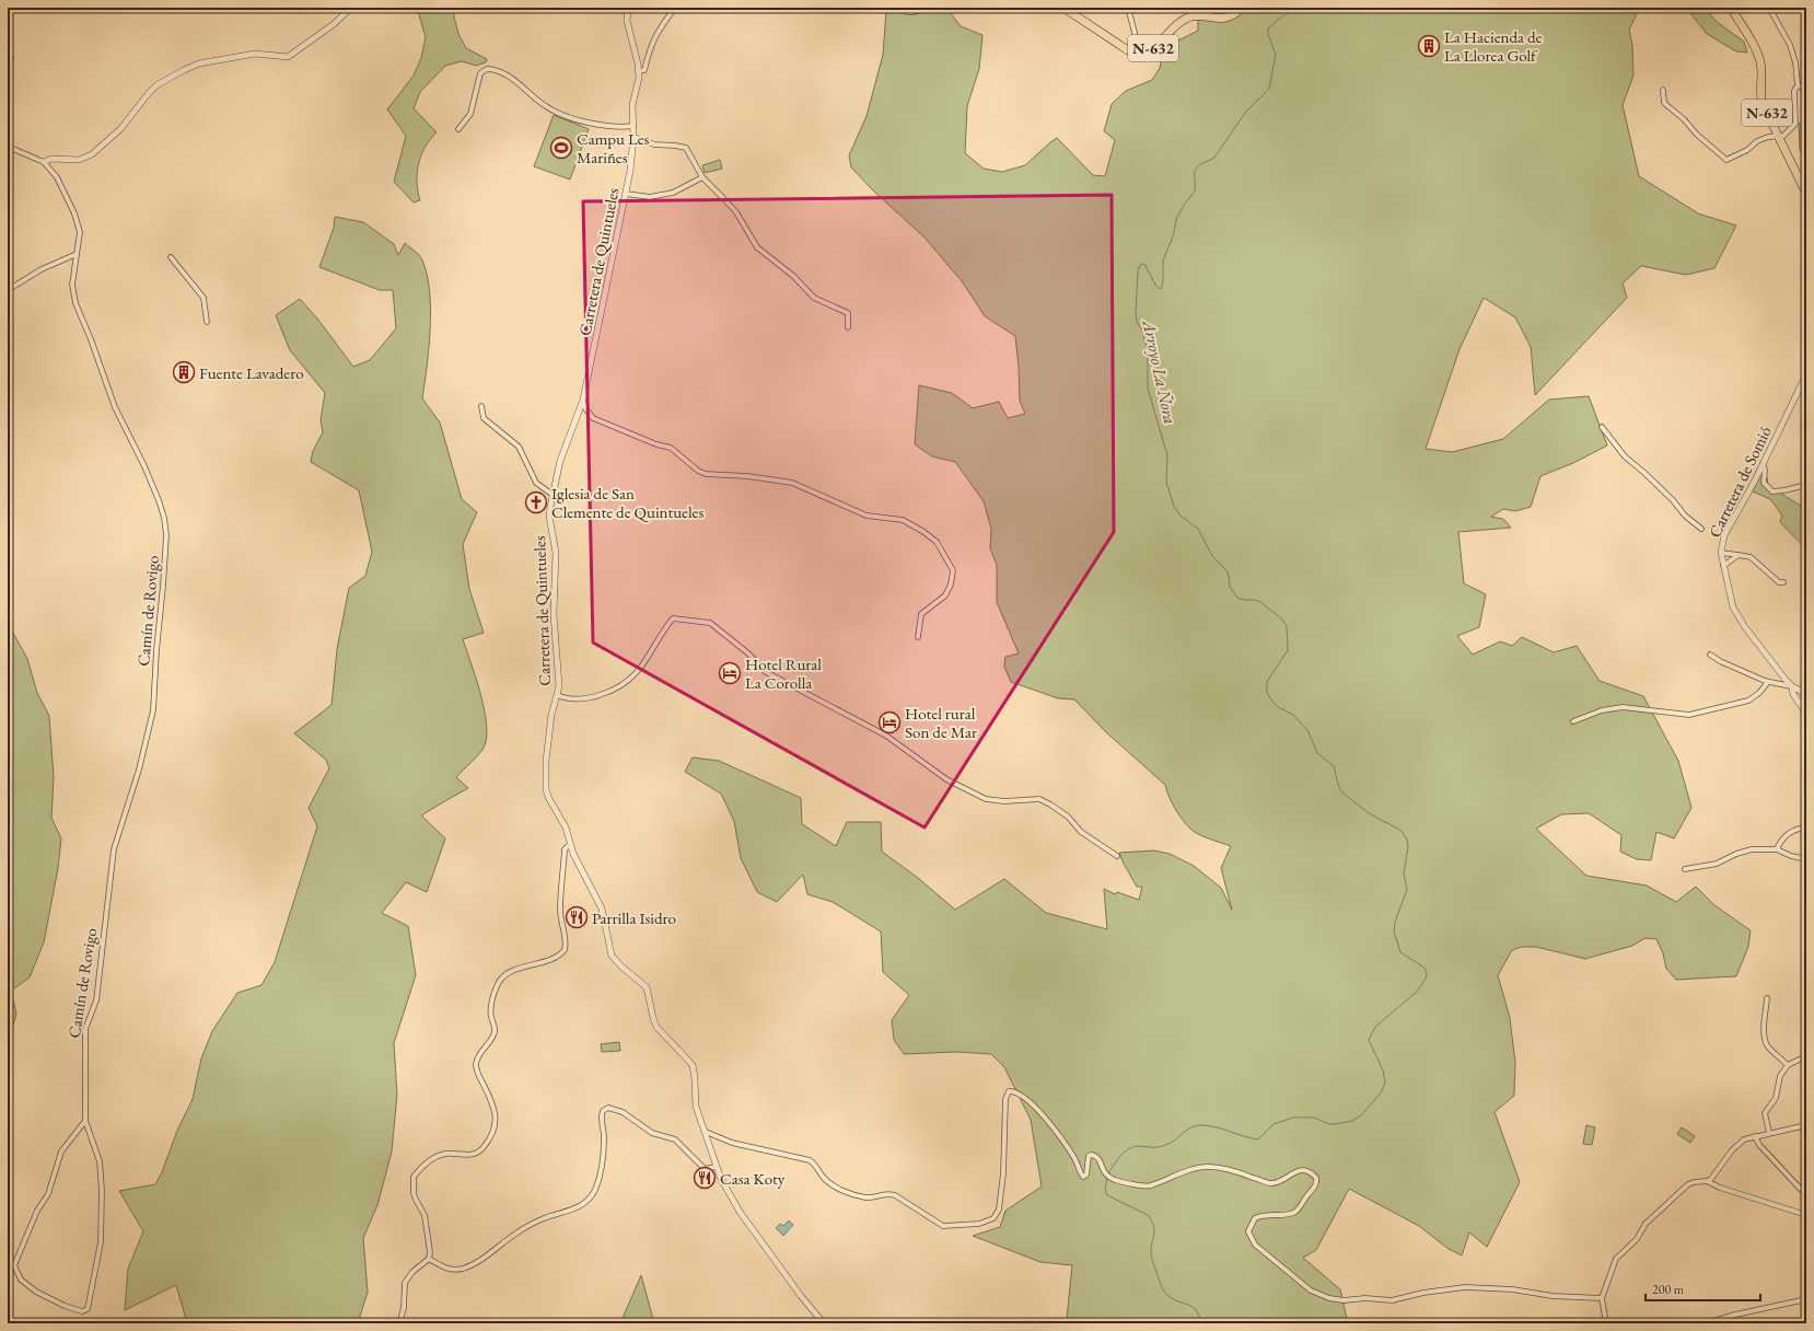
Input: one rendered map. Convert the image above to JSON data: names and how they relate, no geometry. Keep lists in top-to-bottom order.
{
  "streets": {
    "highway": ["N-632"],
    "street": ["Carretera de Quintueles", "Carretera de Somió", "Camín de Rovigo"]
  },
  "water": ["Arroyo La Ñora"],
  "places": {
    "building": ["La Hacienda de La Llorea Golf", "Fuente Lavadero"],
    "sports": ["Campu Les Mariñes"],
    "church": ["Iglesia de San Clemente de Quintueles"],
    "hotel": ["Hotel Rural La Corolla", "Hotel rural Son de Mar"],
    "restaurant": ["Parrilla Isidro", "Casa Koty"]
  },
  "scale_bar": "200 m"
}
